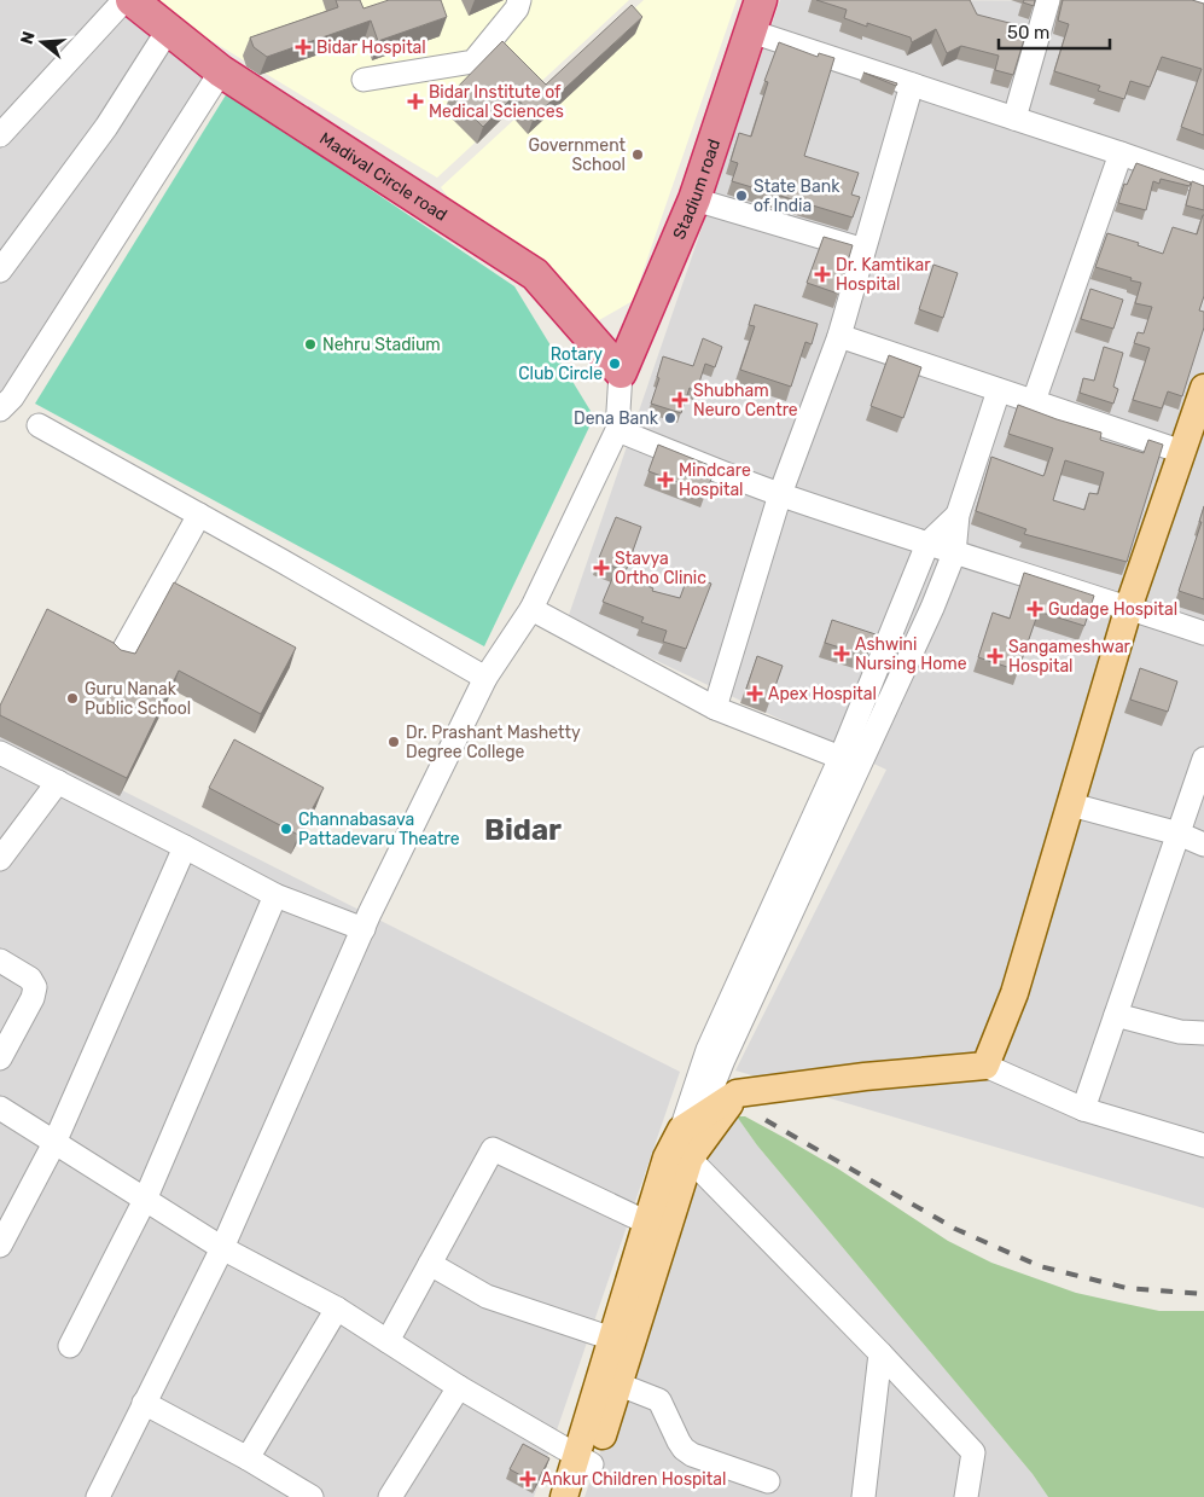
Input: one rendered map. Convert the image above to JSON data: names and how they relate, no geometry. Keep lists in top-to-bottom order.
{
  "streets": {
    "highway": ["Madival Circle road", "Stadium road"]
  },
  "crossings": [
    ["Madival Circle road", "Stadium road"]
  ],
  "districts": ["Bidar"],
  "places": {
    "health": [
      "Bidar Hospital",
      "Bidar Institute of Medical Sciences",
      "Dr. Kamtikar Hospital",
      "Shubham Neuro Centre",
      "Mindcare Hospital",
      "Stavya Ortho Clinic",
      "Gudage Hospital",
      "Ashwini Nursing Home",
      "Sangameshwar Hospital",
      "Apex Hospital",
      "Ankur Children Hospital"
    ],
    "other": [
      "Government School",
      "State Bank of India",
      "Nehru Stadium",
      "Rotary Club Circle",
      "Dena Bank",
      "Guru Nanak Public School",
      "Dr. Prashant Mashetty Degree College",
      "Channabasava Pattadevaru Theatre"
    ]
  },
  "scale_bar": "50 m",
  "north": "left"
}
